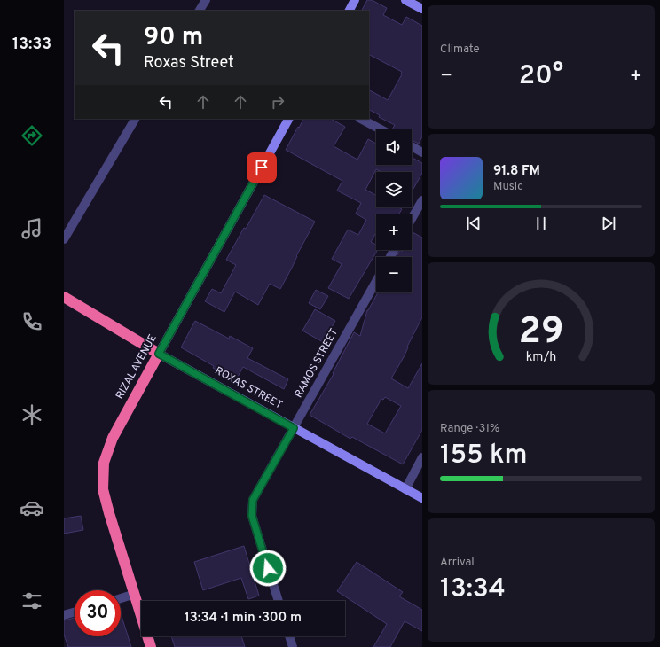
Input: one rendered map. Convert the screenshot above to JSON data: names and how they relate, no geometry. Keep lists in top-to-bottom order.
{
  "streets": {
    "highway": ["RIZAL AVENUE", "ROXAS STREET"],
    "street": ["RAMOS STREET"]
  },
  "crossings": [
    ["RAMOS STREET", "ROXAS STREET"],
    ["RIZAL AVENUE", "ROXAS STREET"]
  ],
  "page": {
    "tabs": "13:33",
    "tile": [
      "Climate",
      ["Range · 31%", "155 km"],
      ["Arrival", "13:34"]
    ],
    "turn": ["90 m", "Roxas Street"],
    "heat": ["−", "20°", "+"],
    "map_buttons": ["+", "−"],
    "song": ["91.8 FM", "Music"],
    "limit": "30",
    "trip": "13:34 · 1 min · 300 m",
    "gauge": ["29", "km/h"]
  }
}
